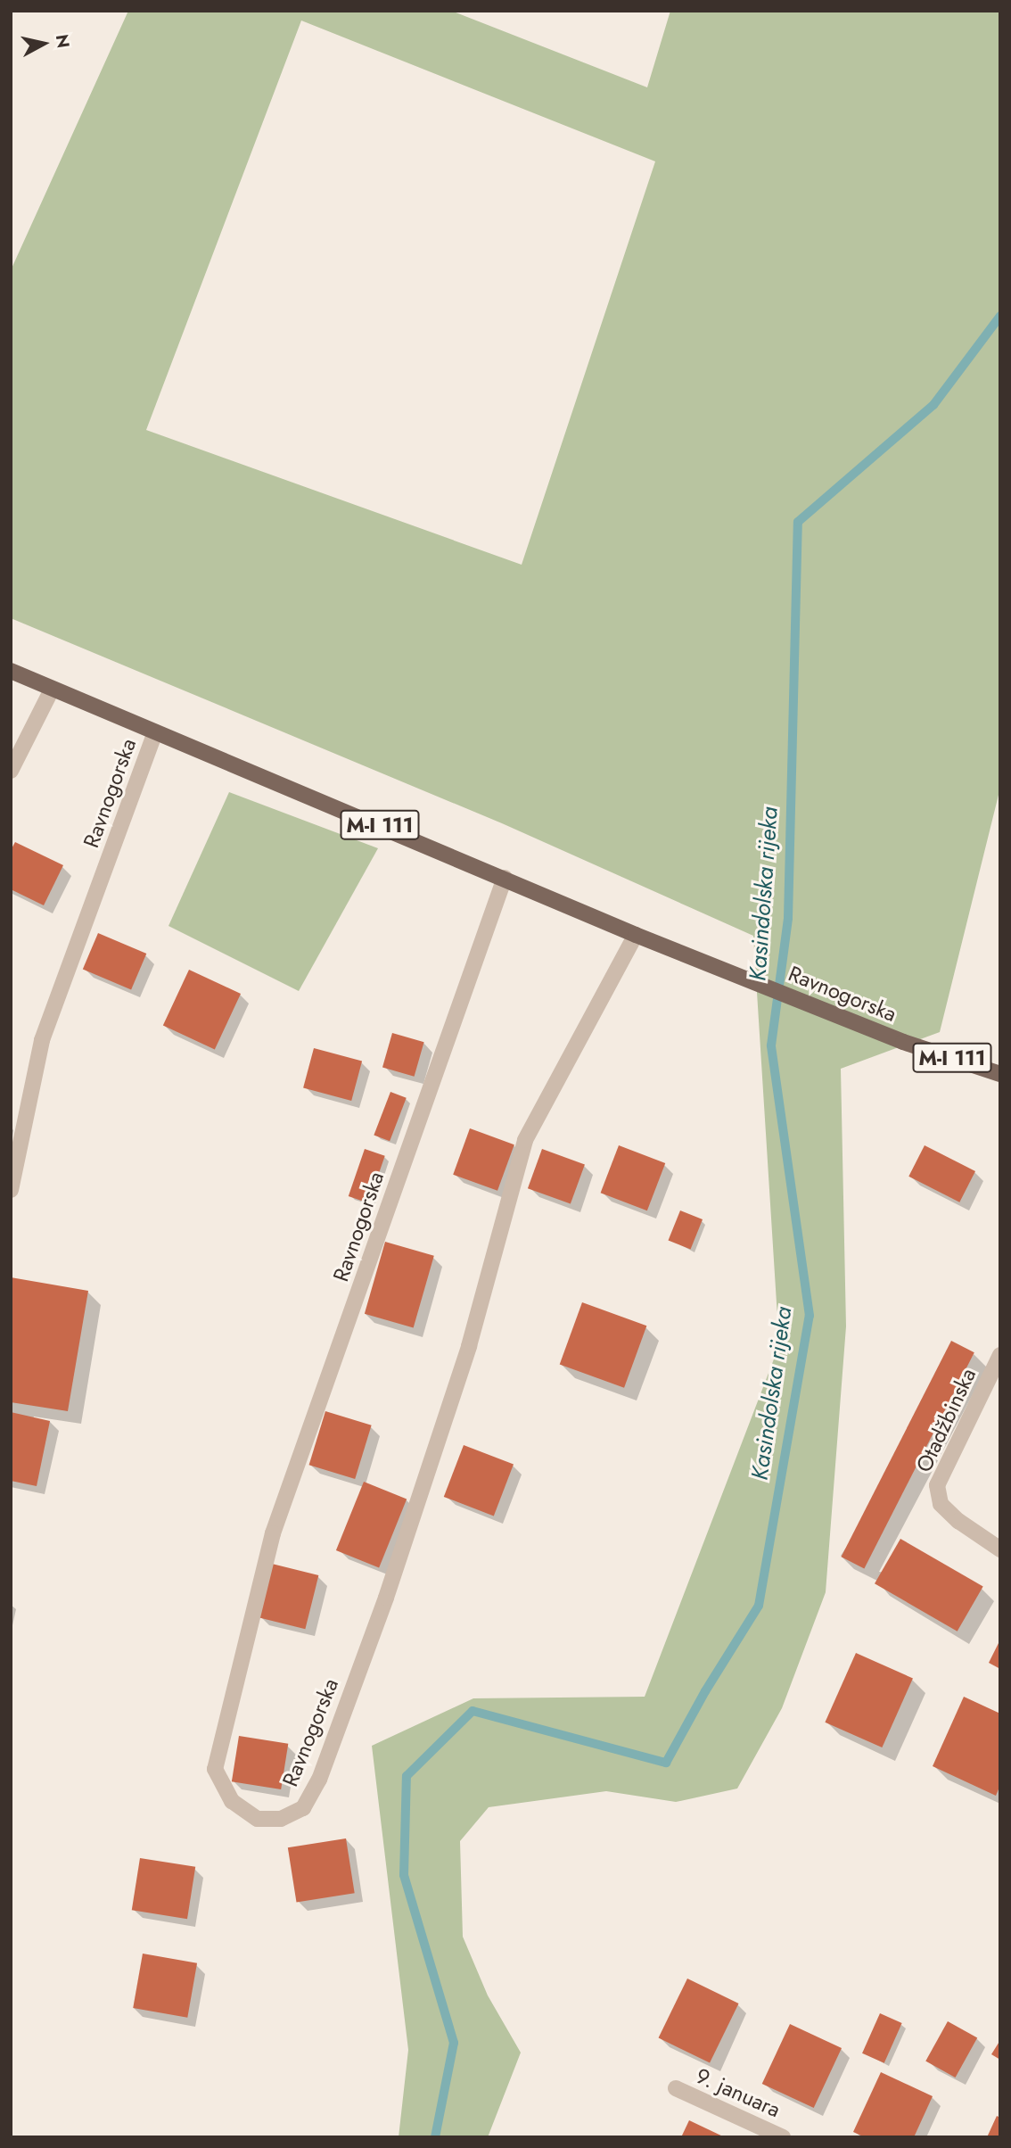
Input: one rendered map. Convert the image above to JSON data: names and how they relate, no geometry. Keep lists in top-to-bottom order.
{
  "streets": {
    "main road": ["Ravnogorska", "M-I 111"],
    "street": ["Otadžbinska", "9. januara"]
  },
  "water": ["Kasindolska rijeka"],
  "north": "right"
}
